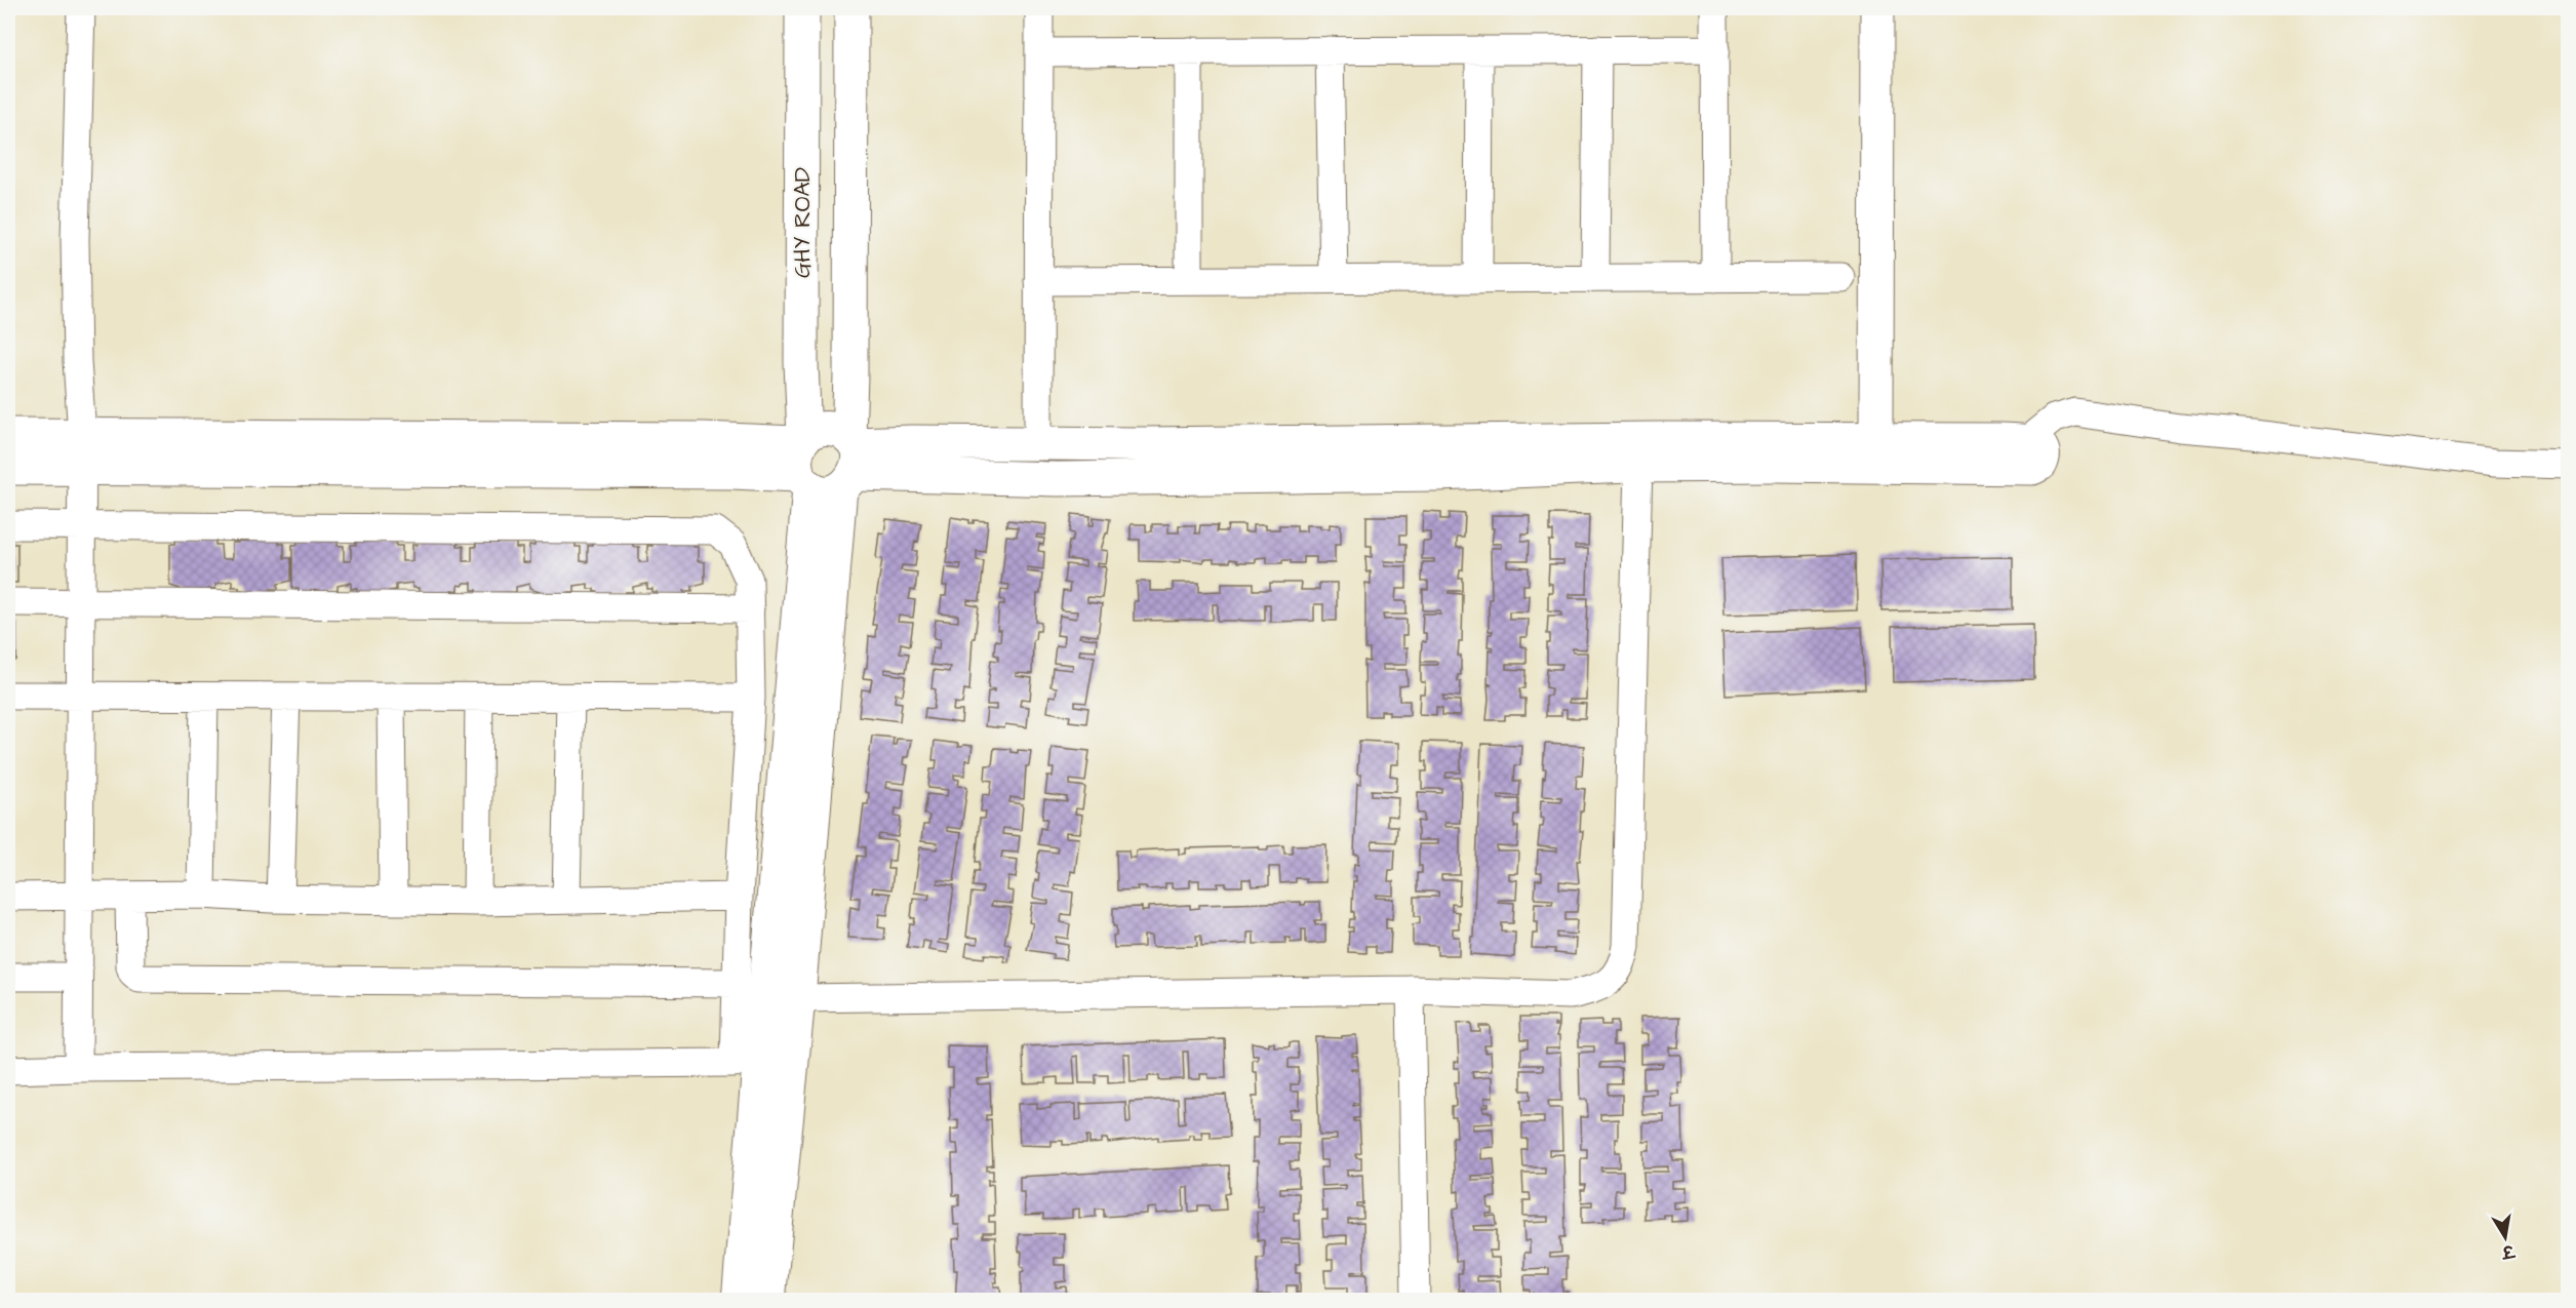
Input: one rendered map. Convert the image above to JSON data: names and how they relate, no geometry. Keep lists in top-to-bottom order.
{
  "streets": {
    "street": ["GHY ROAD"]
  },
  "north": "bottom"
}
